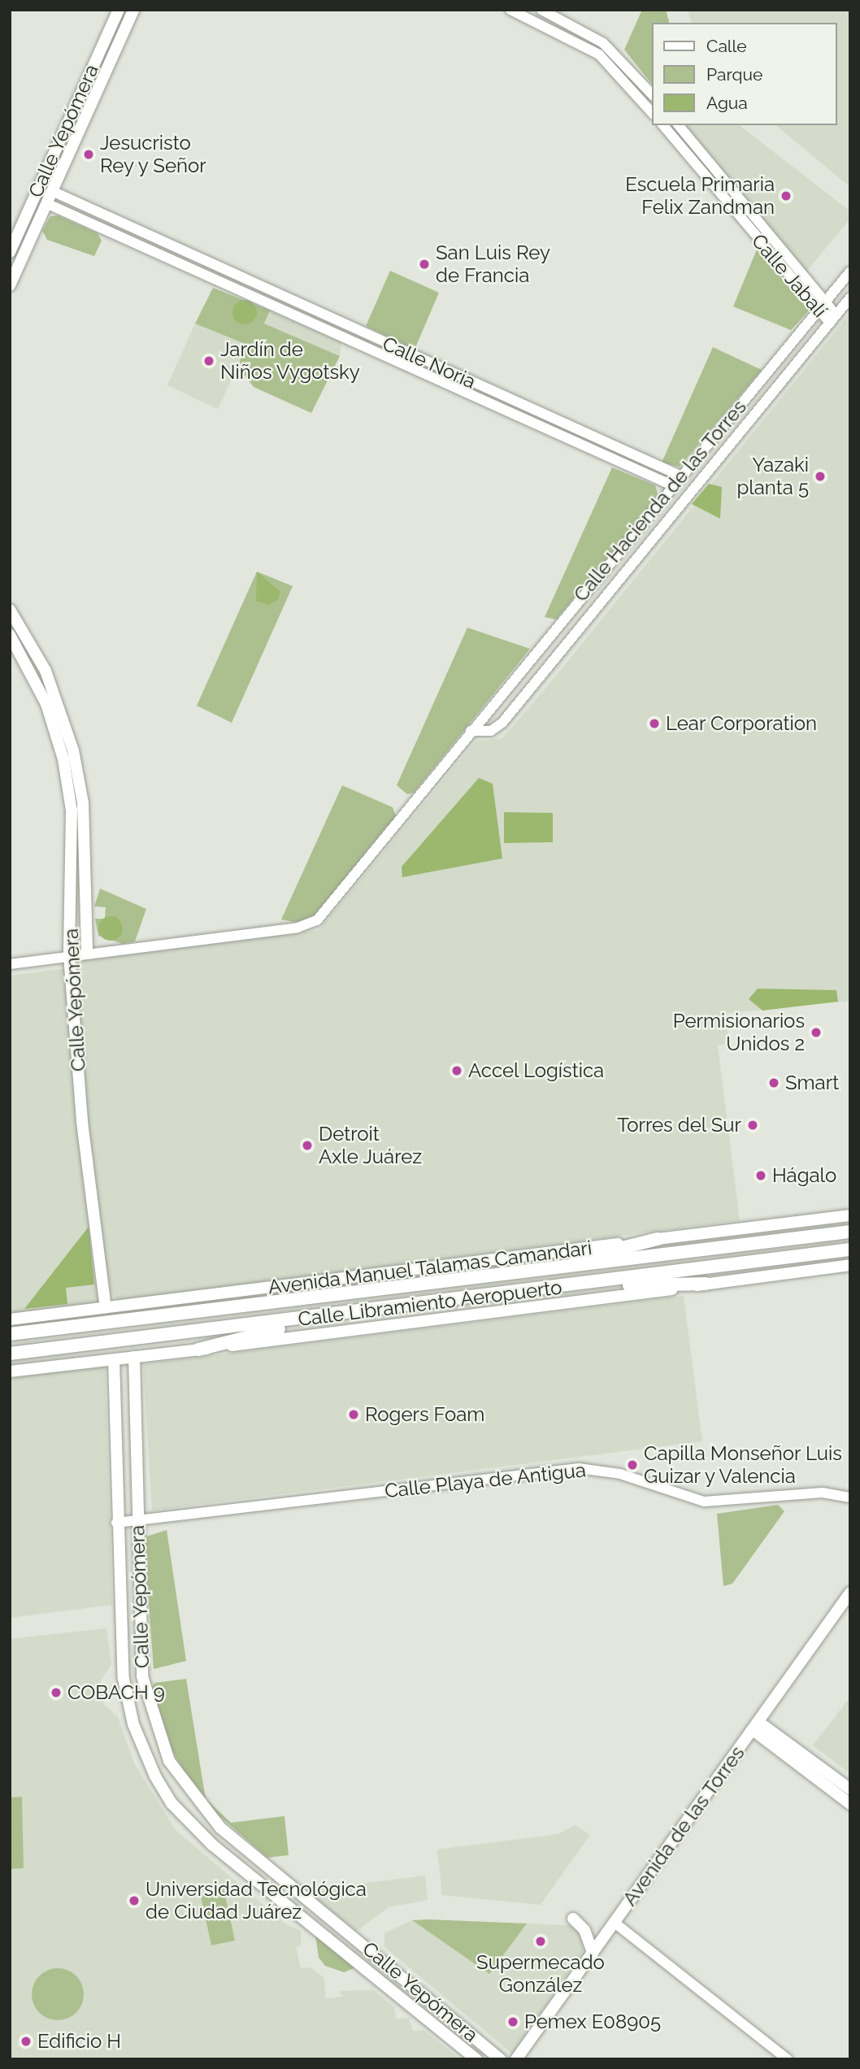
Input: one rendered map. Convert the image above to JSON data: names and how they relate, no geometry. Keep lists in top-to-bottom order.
{
  "streets": {
    "highway": ["Calle Libramiento Aeropuerto"],
    "main road": ["Calle Yepómera", "Avenida Manuel Talamas Camandari", "Avenida de las Torres"],
    "street": [
      "Calle Jabalí",
      "Calle Noria",
      "Calle Hacienda de las Torres",
      "Calle Playa de Antigua"
    ]
  },
  "crossings": [
    ["Calle Yepómera", "Calle Noria"],
    ["Calle Yepómera", "Calle Hacienda de las Torres"],
    ["Calle Yepómera", "Avenida Manuel Talamas Camandari"],
    ["Calle Yepómera", "Calle Playa de Antigua"],
    ["Calle Jabalí", "Calle Hacienda de las Torres"],
    ["Calle Noria", "Calle Hacienda de las Torres"]
  ],
  "places": [
    "Jesucristo Rey y Señor",
    "Escuela Primaria Felix Zandman",
    "San Luis Rey de Francia",
    "Jardín de Niños Vygotsky",
    "Yazaki planta 5",
    "Lear Corporation",
    "Permisionarios Unidos 2",
    "Accel Logística",
    "Smart",
    "Torres del Sur",
    "Detroit Axle Juárez",
    "Hágalo",
    "Rogers Foam",
    "Capilla Monseñor Luis Guizar y Valencia",
    "COBACH 9",
    "Universidad Tecnológica de Ciudad Juárez",
    "Supermecado González",
    "Pemex E08905",
    "Edificio H"
  ],
  "legend": ["Calle", "Parque", "Agua"]
}
